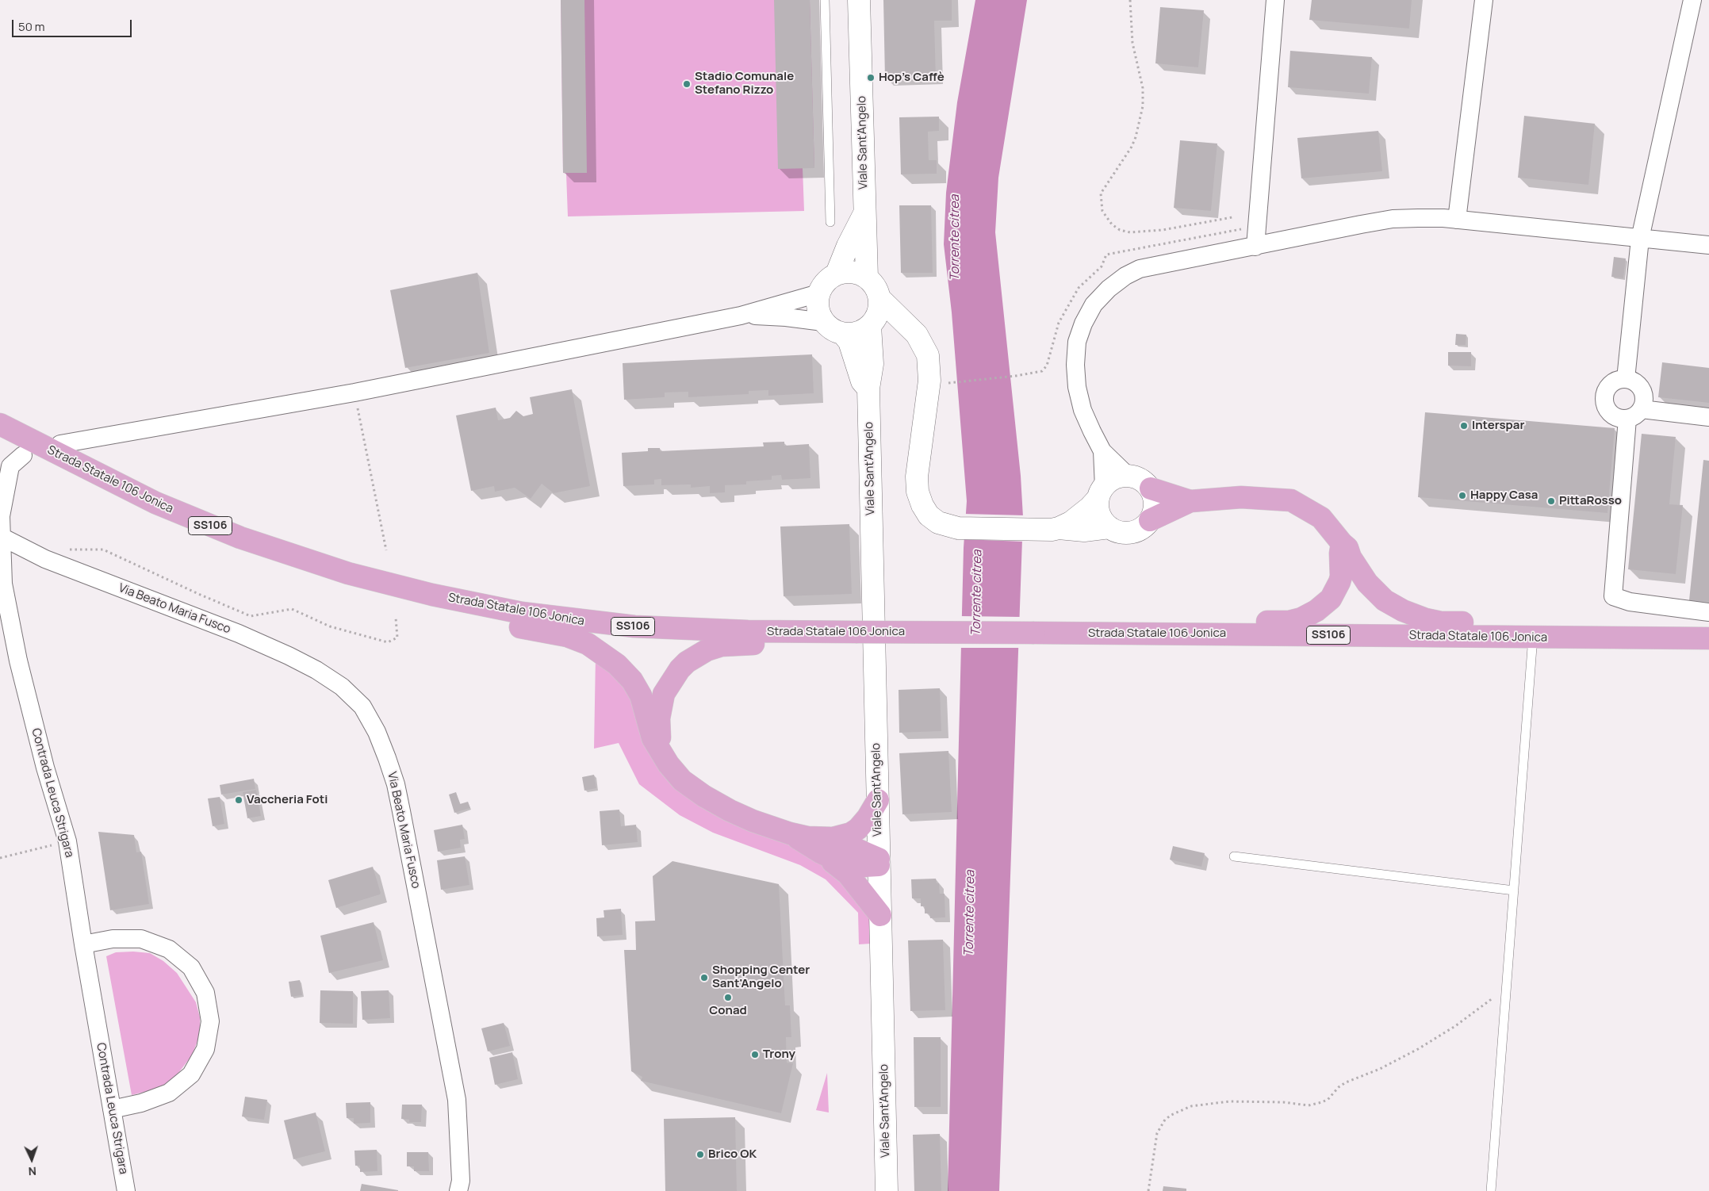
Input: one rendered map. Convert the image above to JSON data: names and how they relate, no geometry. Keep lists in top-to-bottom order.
{
  "streets": {
    "main road": ["Viale Sant'Angelo", "Strada Statale 106 Jonica", "SS106"],
    "street": ["Via Beato Maria Fusco", "Contrada Leuca Strigara"]
  },
  "crossings": [
    ["Via Beato Maria Fusco", "Contrada Leuca Strigara"]
  ],
  "water": ["Torrente citrea"],
  "places": [
    "Hop’s Caffè",
    "Stadio Comunale Stefano Rizzo",
    "Interspar",
    "Happy Casa",
    "PittaRosso",
    "Vaccheria Foti",
    "Shopping Center Sant'Angelo",
    "Conad",
    "Trony",
    "Brico OK"
  ],
  "scale_bar": "50 m",
  "north": "bottom"
}
